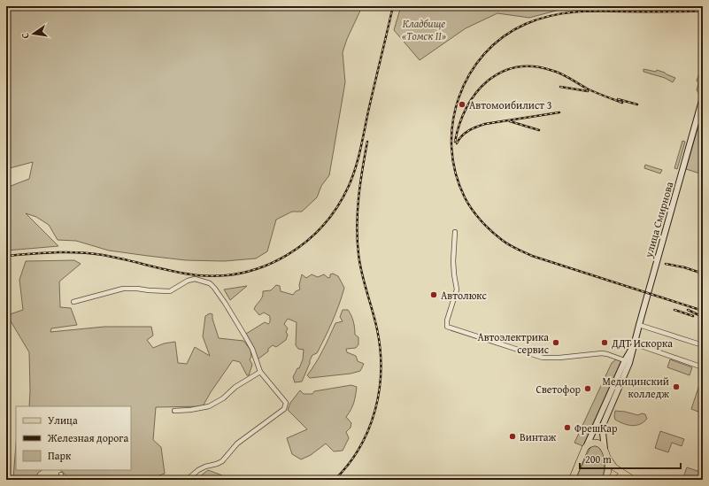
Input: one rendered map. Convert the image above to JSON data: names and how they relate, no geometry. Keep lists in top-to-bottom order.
{
  "streets": {
    "main road": ["улица Смирнова"]
  },
  "parks": ["Кладбище «Томск II»"],
  "places": [
    "Автомоибилист 3",
    "Автолюкс",
    "Автоэлектрика сервис",
    "ДДТ Искорка",
    "Медицинский колледж",
    "Светофор",
    "ФрешКар",
    "Винтаж"
  ],
  "legend": ["Улица", "Железная дорога", "Парк"],
  "scale_bar": "200 m",
  "north": "left"
}
